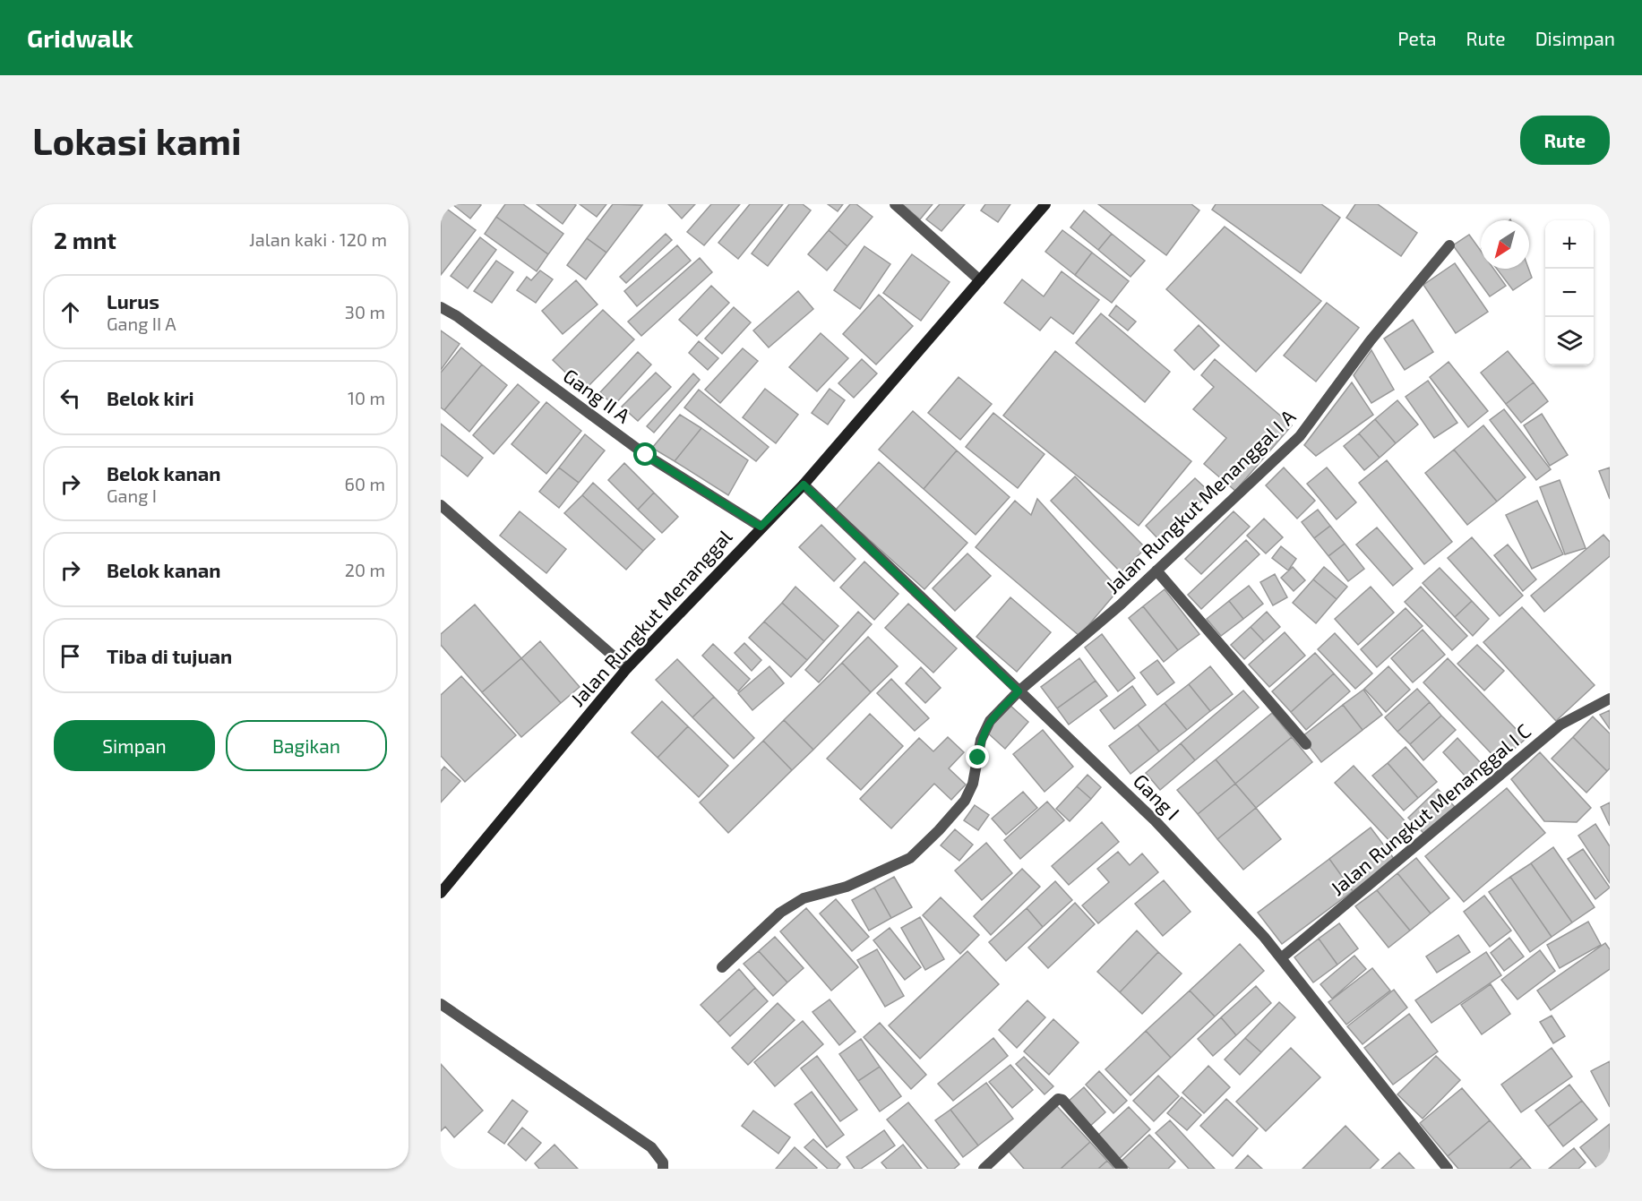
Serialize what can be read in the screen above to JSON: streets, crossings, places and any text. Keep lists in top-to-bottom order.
{
  "streets": {
    "main road": ["Jalan Rungkut Menanggal"],
    "street": [
      "Gang II A",
      "Jalan Rungkut Menanggal I A",
      "Gang I",
      "Jalan Rungkut Menanggal I C"
    ]
  },
  "crossings": [
    ["Gang II A", "Jalan Rungkut Menanggal"],
    ["Jalan Rungkut Menanggal I A", "Gang I"],
    ["Jalan Rungkut Menanggal", "Gang I"],
    ["Gang I", "Jalan Rungkut Menanggal I C"]
  ],
  "north": "bottom left",
  "page": {
    "header": "Gridwalk",
    "nav": ["Peta", "Rute", "Disimpan"],
    "buttons": [
      "Rute",
      ["Simpan", "Bagikan"]
    ],
    "title": "Lokasi kami",
    "heading": ["2 mnt", "Jalan kaki · 120 m"],
    "map_buttons": ["+", "−"],
    "list": [
      ["Lurus", "Gang II A", "30 m"],
      ["Belok kiri", "10 m"],
      ["Belok kanan", "Gang I", "60 m"],
      ["Belok kanan", "20 m"],
      "Tiba di tujuan"
    ]
  }
}
